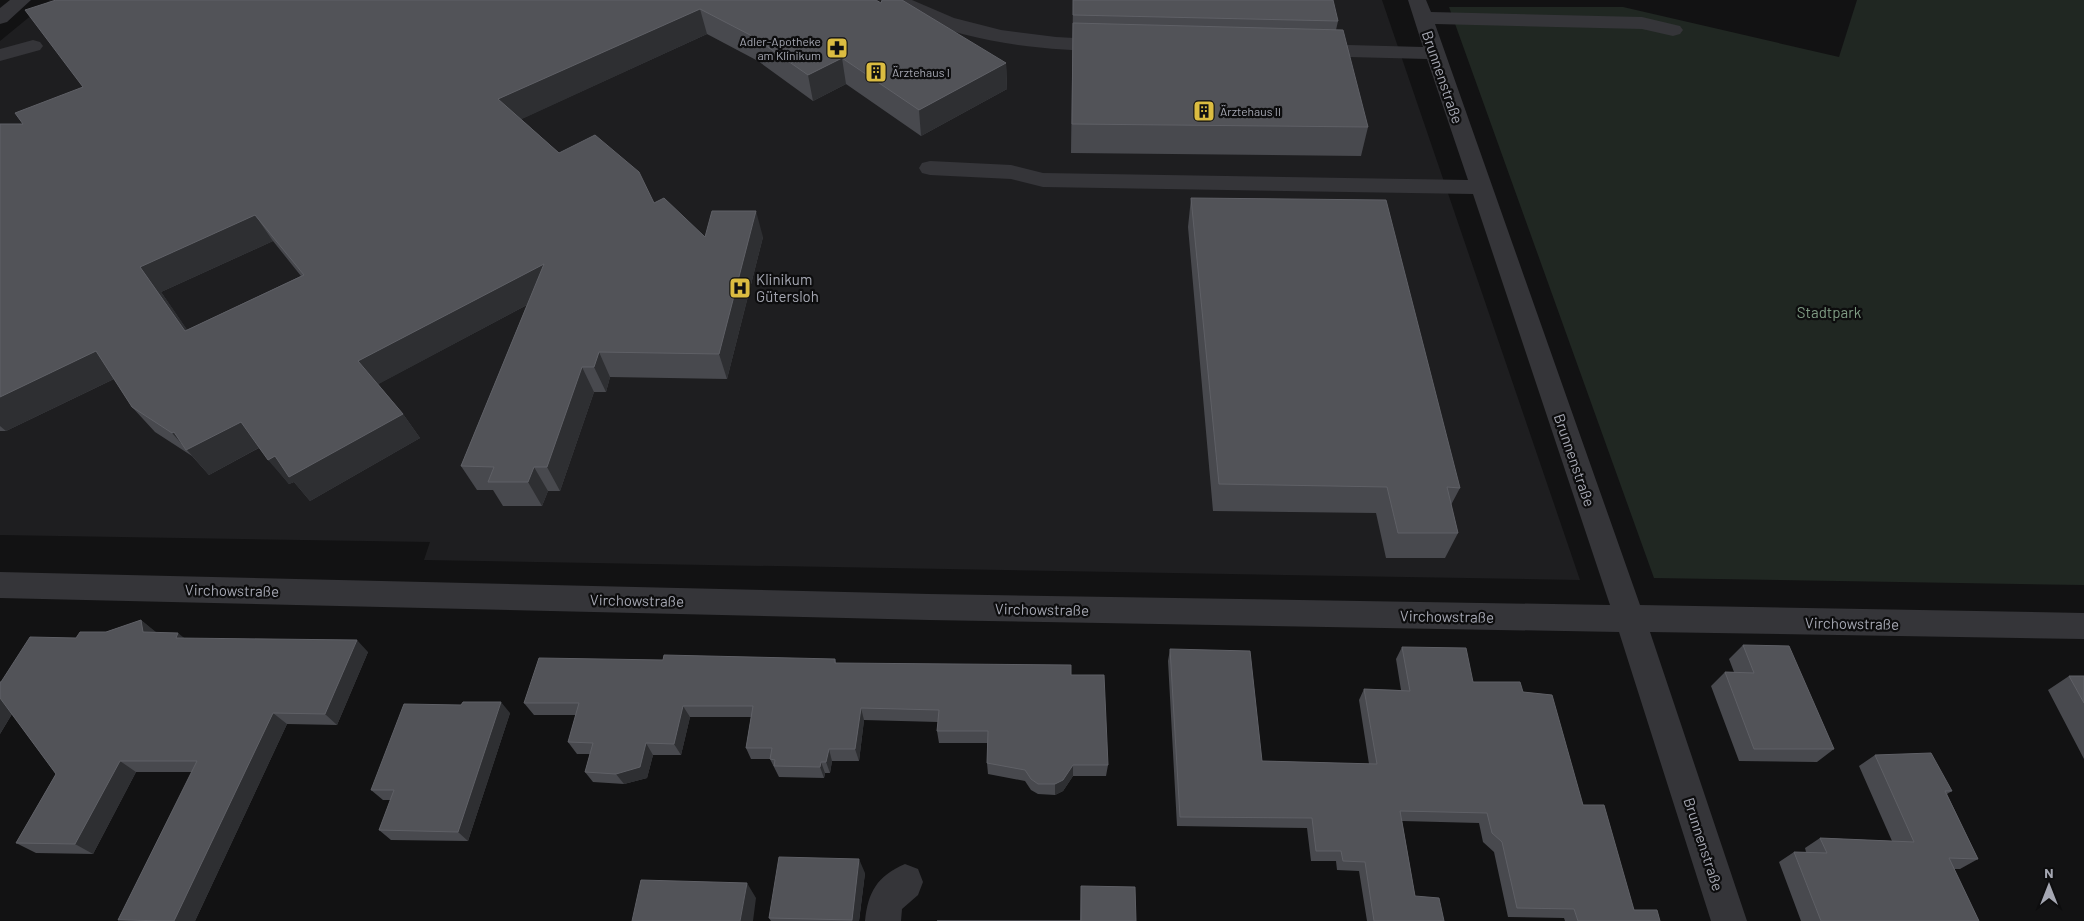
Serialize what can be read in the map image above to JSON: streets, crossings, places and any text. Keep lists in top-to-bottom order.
{
  "streets": {
    "street": ["Brunnenstraße", "Virchowstraße"]
  },
  "crossings": [
    ["Brunnenstraße", "Virchowstraße"]
  ],
  "parks": ["Stadtpark"],
  "places": {
    "pharmacy": ["Adler-Apotheke am Klinikum"],
    "building": ["Ärztehaus I", "Ärztehaus II"],
    "hospital": ["Klinikum Gütersloh"]
  },
  "north": "top"
}
